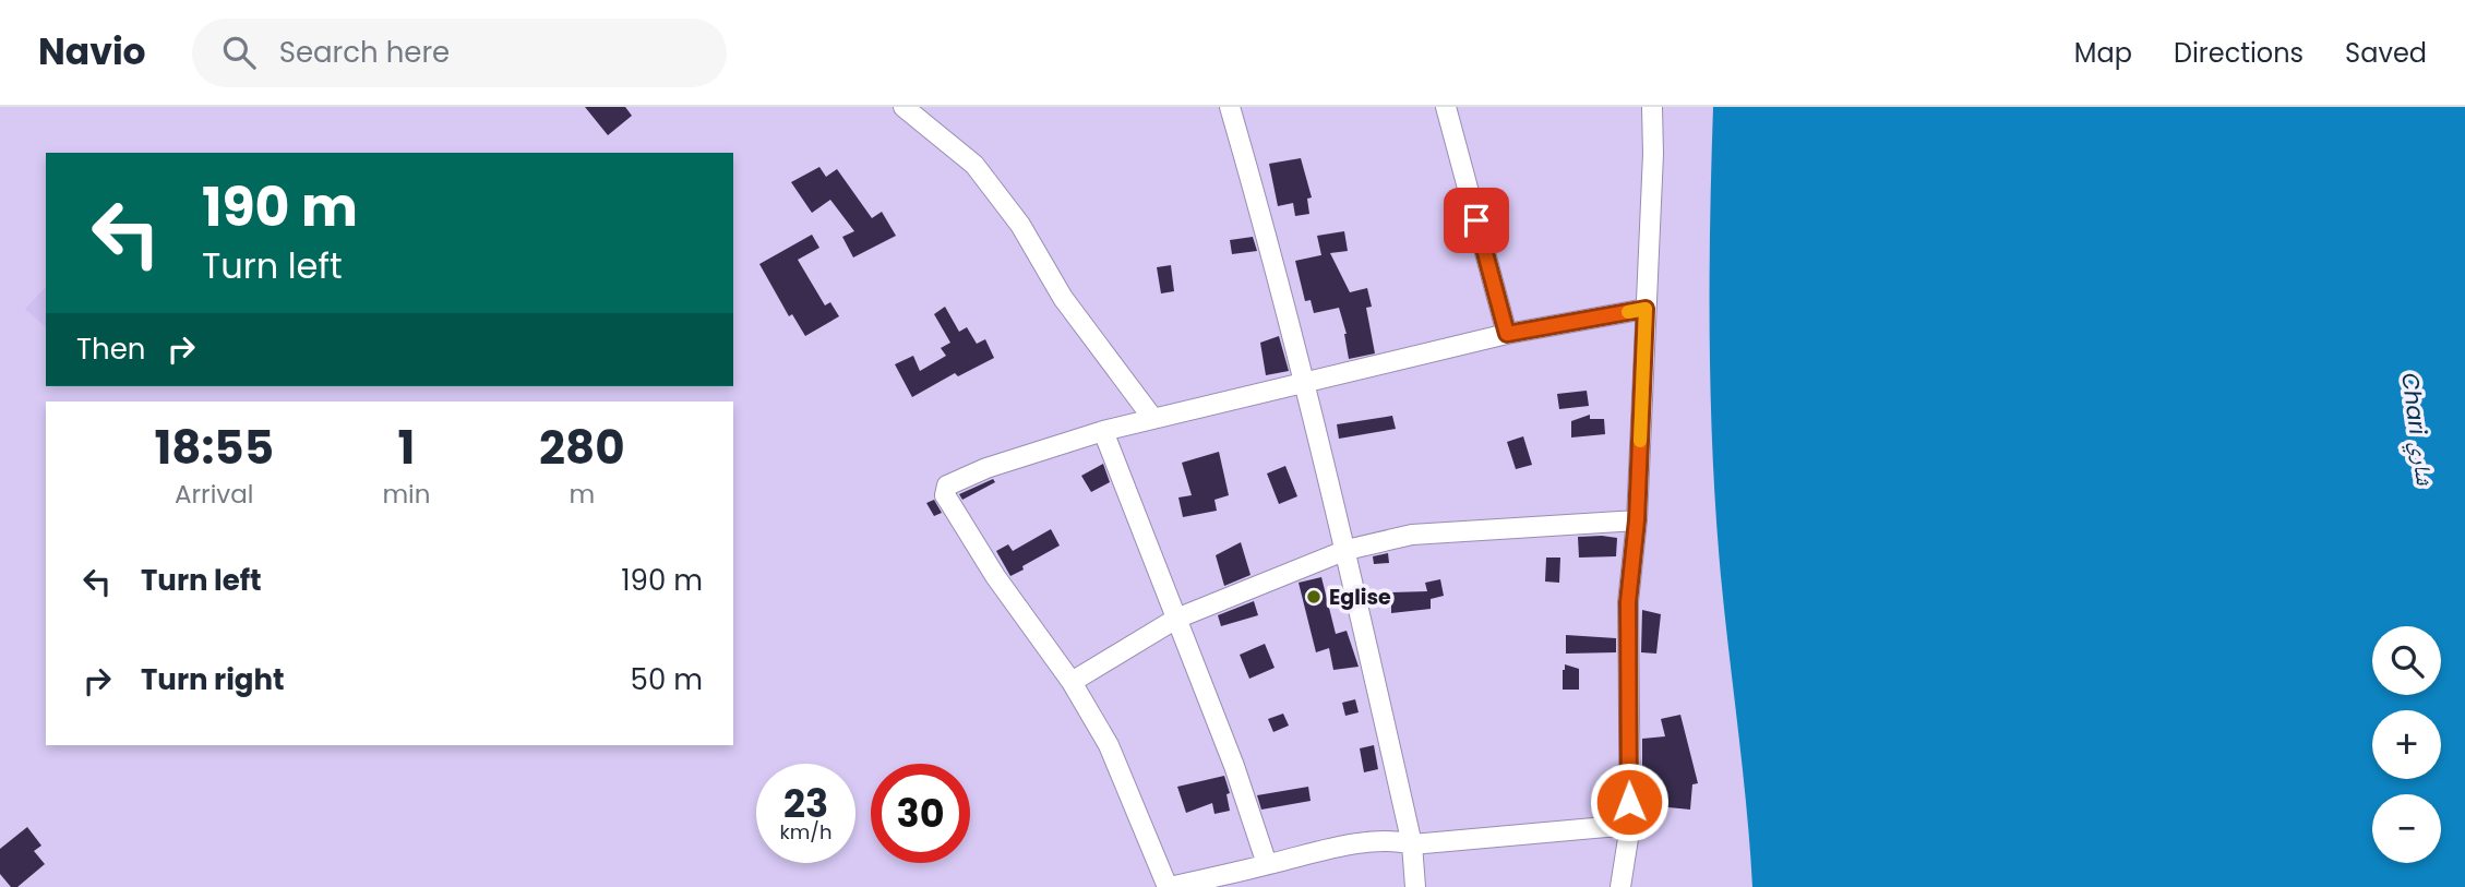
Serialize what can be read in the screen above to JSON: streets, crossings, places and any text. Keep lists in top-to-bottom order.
{
  "water": ["Chari شاري"],
  "places": ["Eglise"],
  "page": {
    "header": "Navio",
    "search": "Search here",
    "nav": ["Map", "Directions", "Saved"],
    "turn": ["190 m", "Turn left"],
    "then": "Then",
    "eta": [
      "18:55",
      "Arrival",
      "1",
      "min",
      "280",
      "m"
    ],
    "list": [
      {
        "name": "Turn left",
        "value": "190 m"
      },
      {
        "name": "Turn right",
        "value": "50 m"
      }
    ],
    "map_buttons": ["+", "−"],
    "speed": "23 km/h",
    "limit": "30"
  }
}
